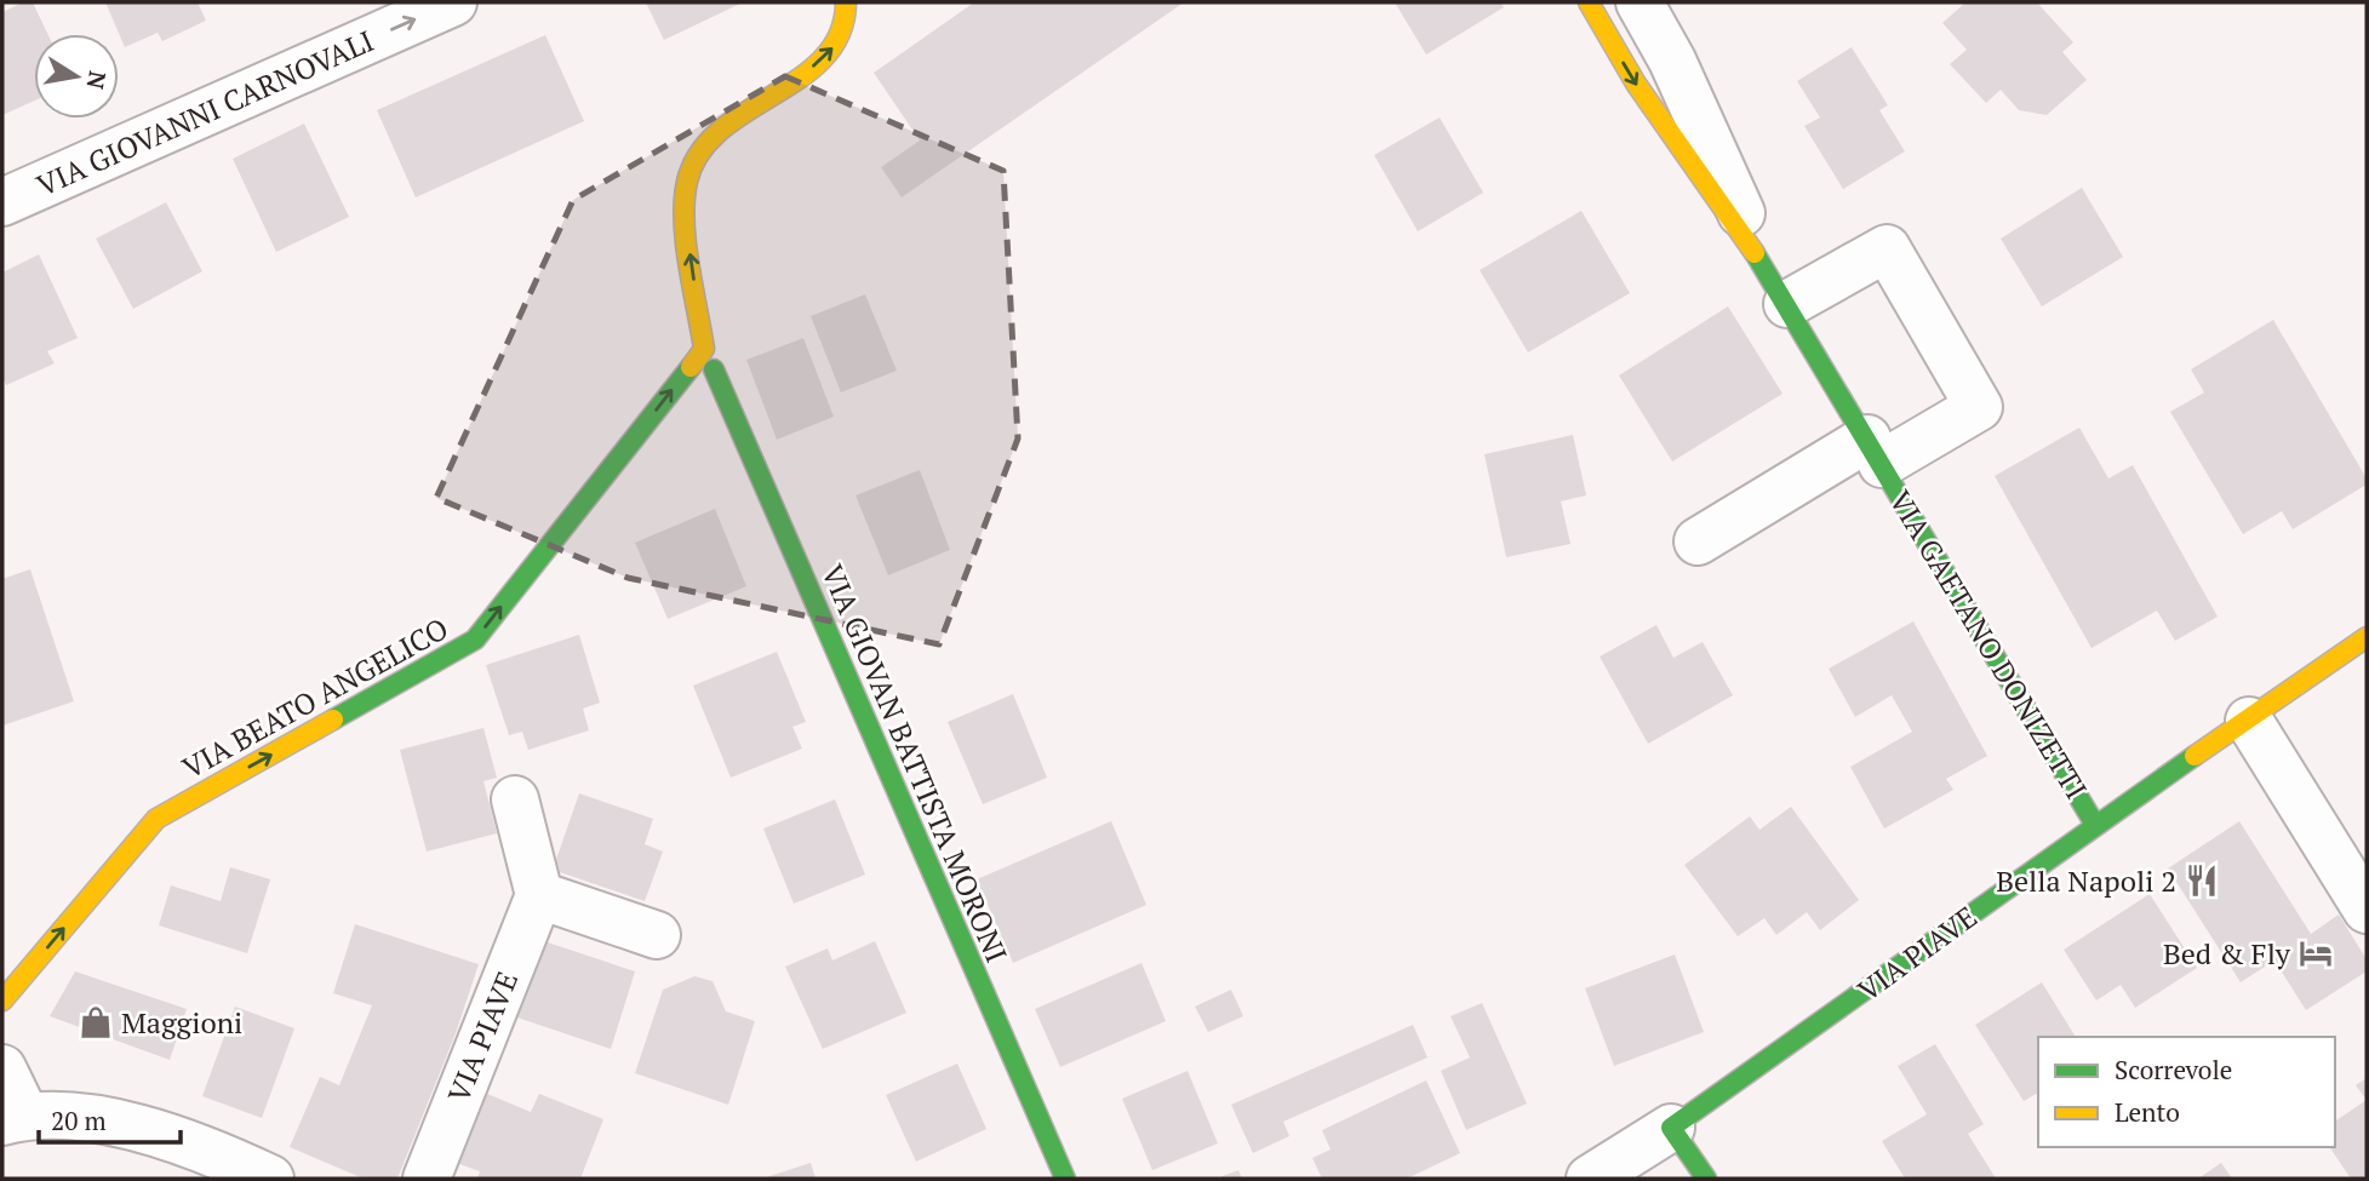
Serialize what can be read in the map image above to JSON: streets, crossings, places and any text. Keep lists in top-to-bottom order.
{
  "streets": {
    "street": [
      "VIA GIOVANNI CARNOVALI",
      "VIA GAETANO DONIZETTI",
      "VIA BEATO ANGELICO",
      "VIA GIOVAN BATTISTA MORONI",
      "VIA PIAVE"
    ]
  },
  "crossings": [
    ["VIA GAETANO DONIZETTI", "VIA PIAVE"]
  ],
  "one_way": ["VIA GIOVANNI CARNOVALI", "VIA BEATO ANGELICO"],
  "places": {
    "restaurant": ["Bella Napoli 2"],
    "hotel": ["Bed & Fly"],
    "shop": ["Maggioni"]
  },
  "legend": ["Scorrevole", "Lento"],
  "scale_bar": "20 m",
  "north": "right"
}
